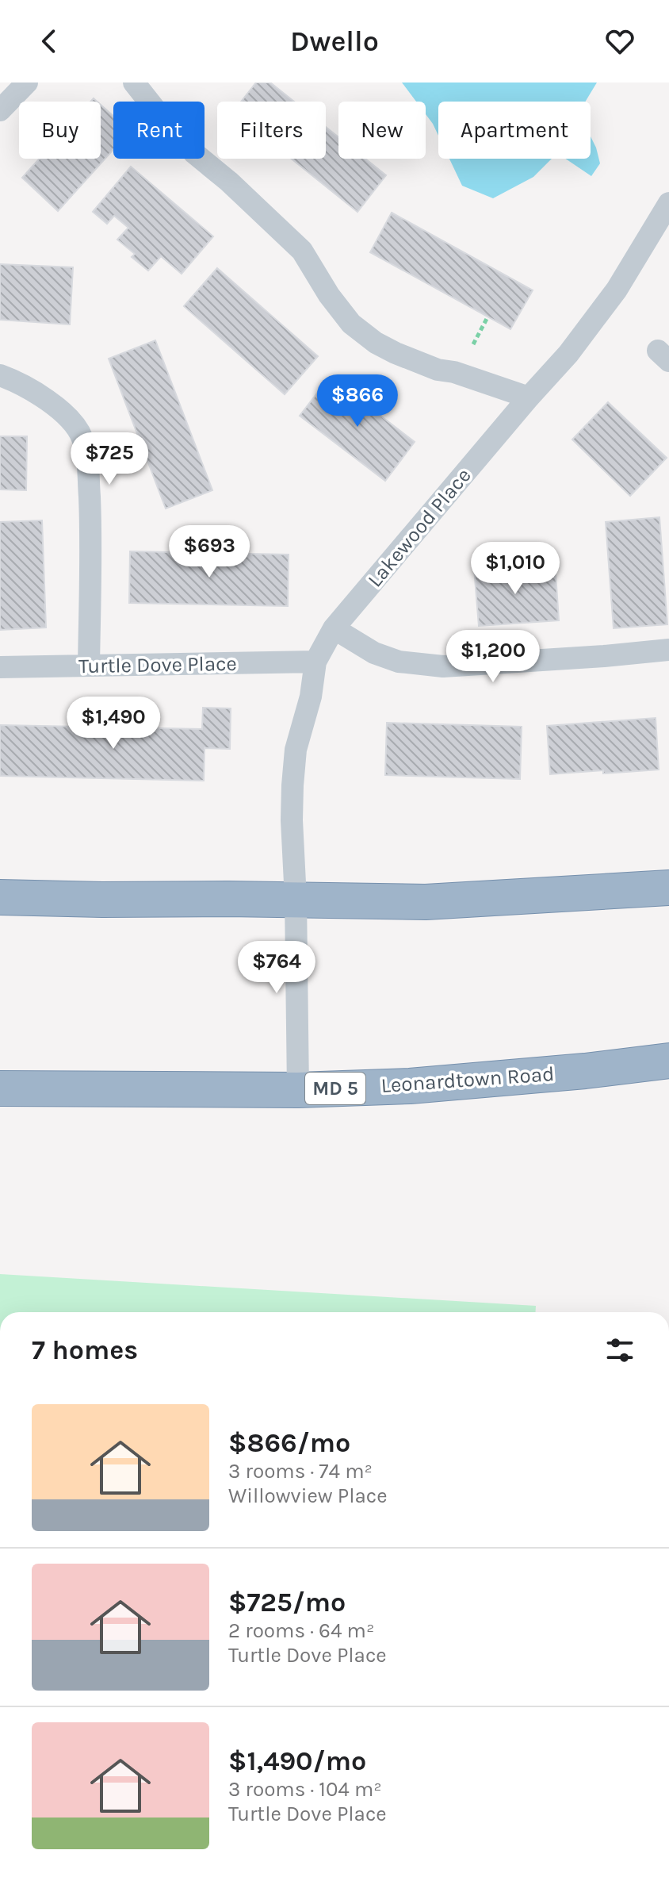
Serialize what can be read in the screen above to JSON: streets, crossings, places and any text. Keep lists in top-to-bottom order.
{
  "streets": {
    "highway": ["Leonardtown Road", "MD 5"],
    "street": ["Lakewood Place", "Turtle Dove Place"]
  },
  "crossings": [
    ["Lakewood Place", "Turtle Dove Place"],
    ["Lakewood Place", "Leonardtown Road"]
  ],
  "page": {
    "header": "Dwello",
    "chip": [
      "Buy",
      "Rent",
      "Filters",
      "New",
      "Apartment"
    ],
    "price": [
      "$866",
      "$725",
      "$693",
      "$1,010",
      "$1,200",
      "$1,490",
      "$764"
    ],
    "heading": "7 homes",
    "list": [
      {
        "name": "$866/mo",
        "note": "3 rooms · 74 m² · Willowview Place"
      },
      {
        "name": "$725/mo",
        "note": "2 rooms · 64 m² · Turtle Dove Place"
      },
      {
        "name": "$1,490/mo",
        "note": "3 rooms · 104 m² · Turtle Dove Place"
      }
    ]
  }
}
